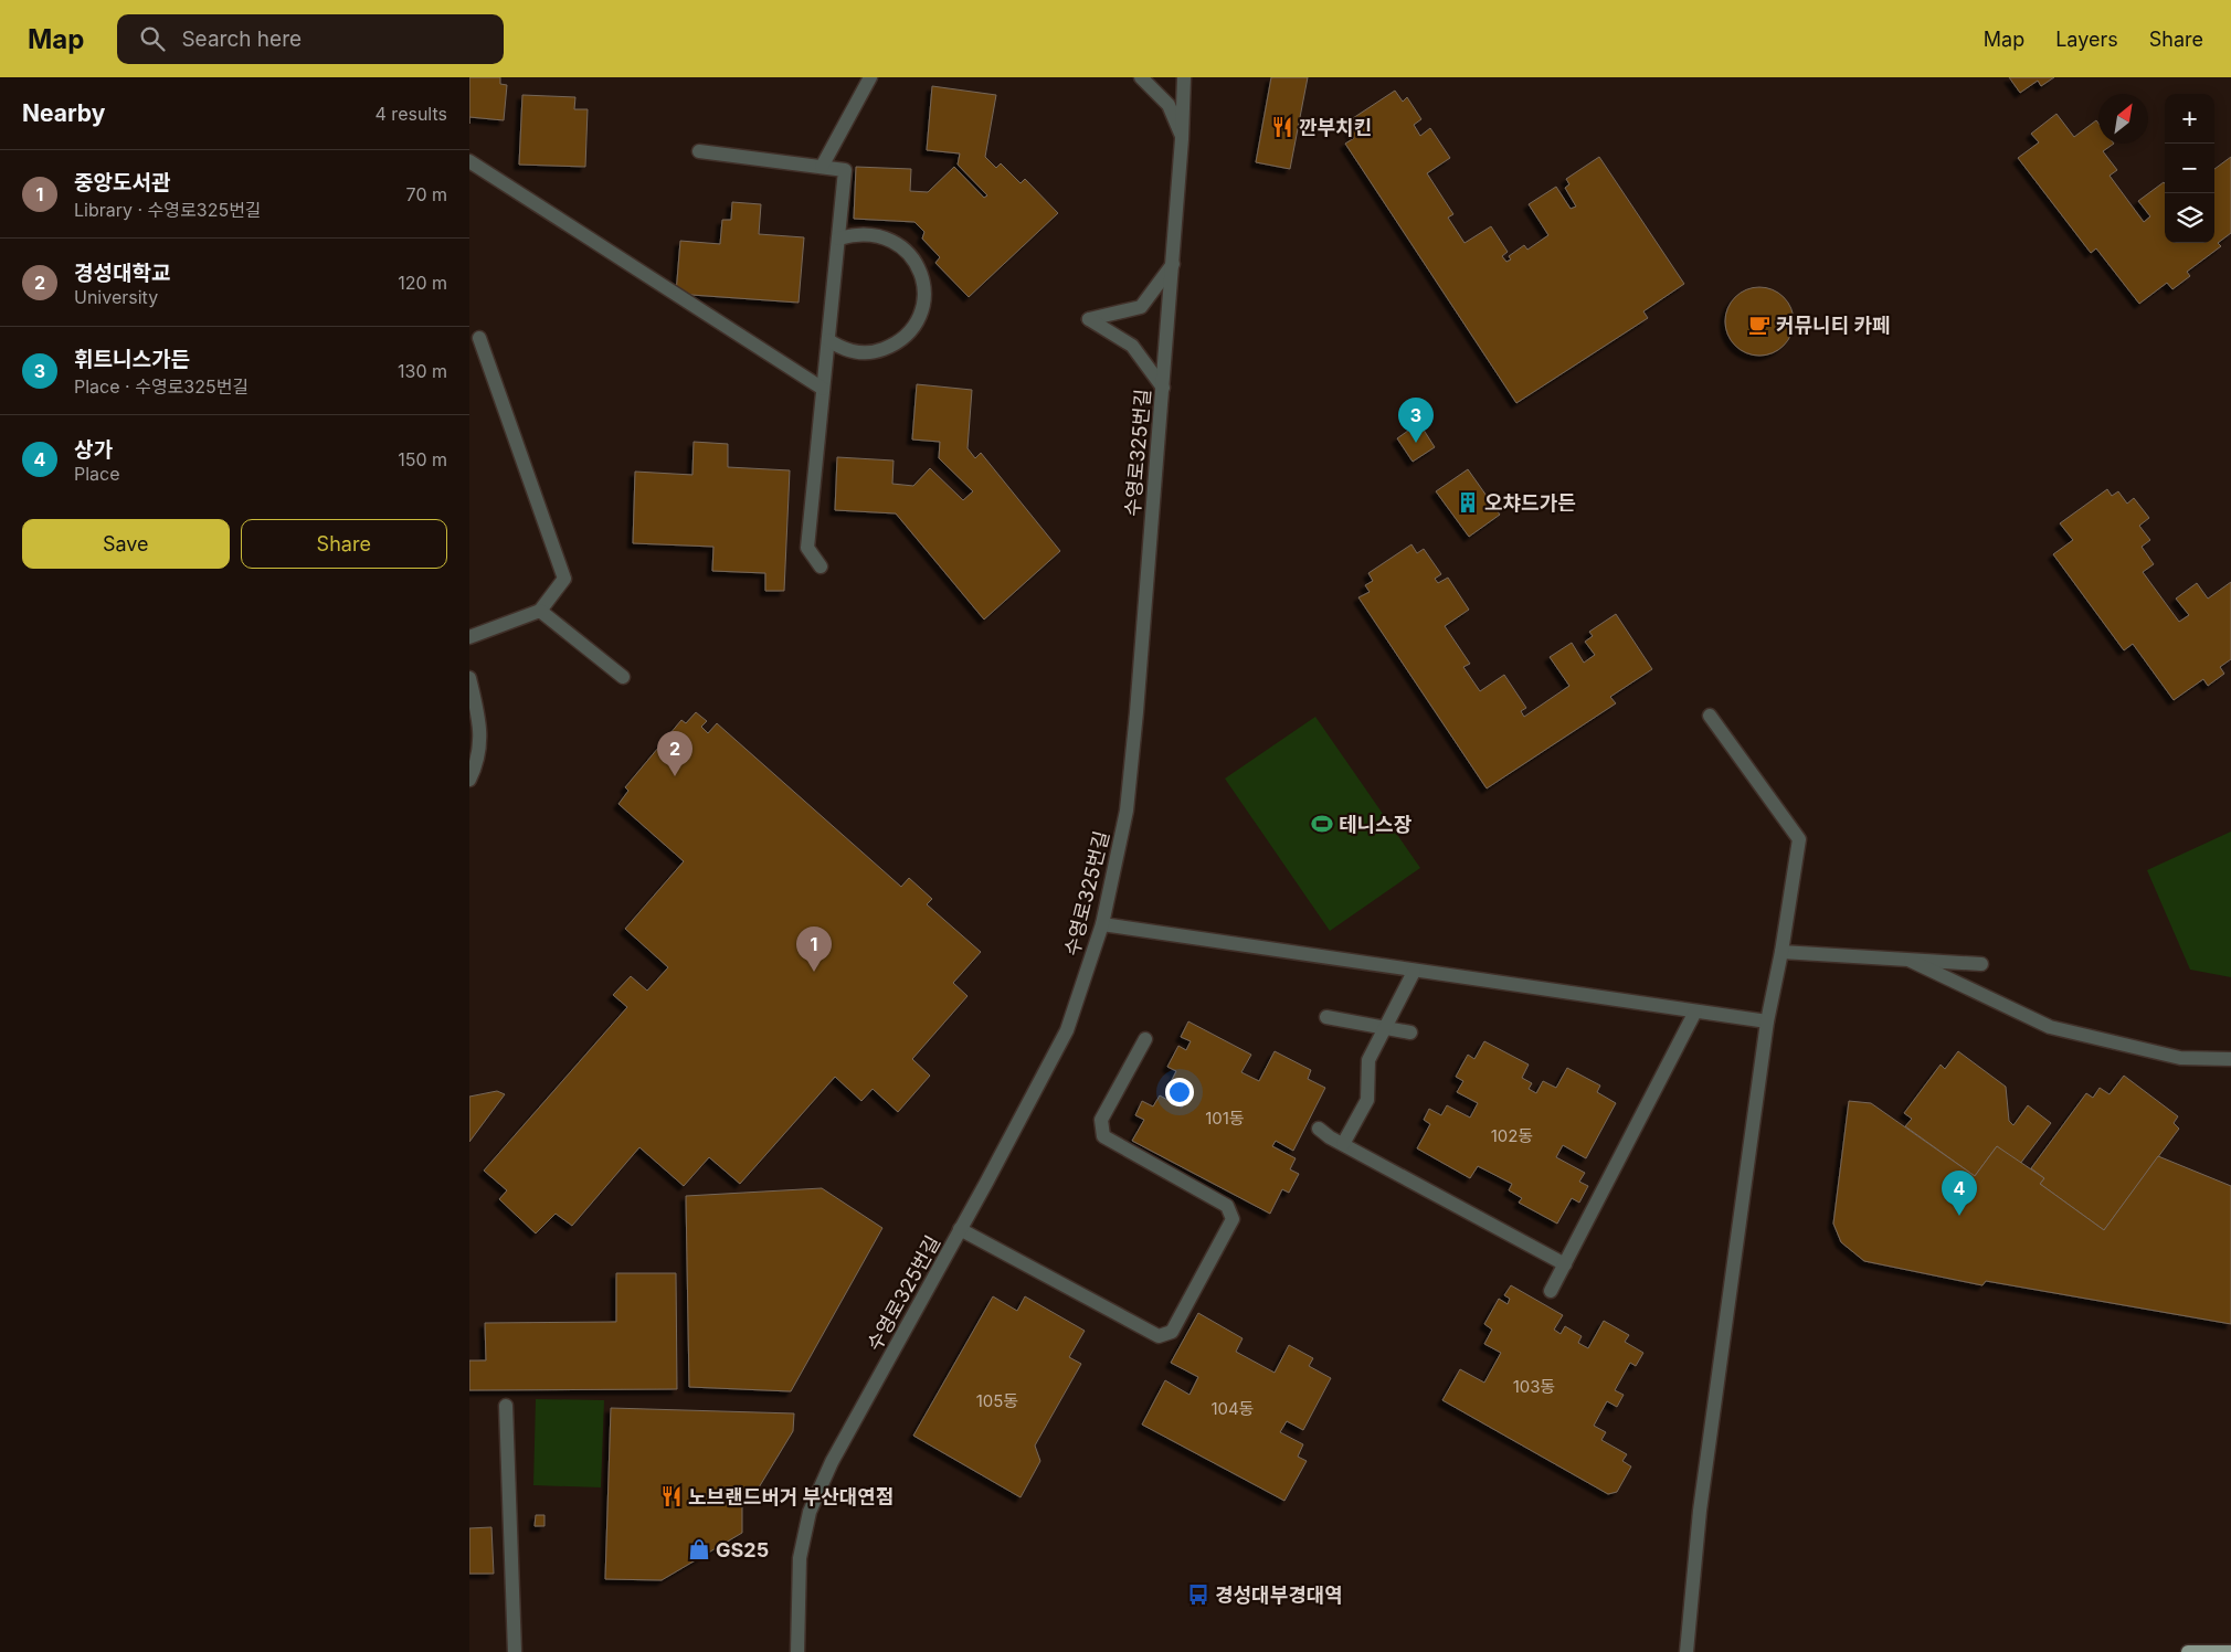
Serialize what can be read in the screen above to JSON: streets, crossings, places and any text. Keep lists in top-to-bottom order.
{
  "streets": {
    "street": ["수영로325번길"]
  },
  "places": {
    "restaurant": ["깐부치킨", "노브랜드버거 부산대연점"],
    "cafe": ["커뮤니티 카페"],
    "building": ["오챠드가든"],
    "sports": ["테니스장"],
    "shop": ["GS25"],
    "bus stop": ["경성대부경대역"]
  },
  "house_numbers": [
    "101동",
    "102동",
    "103동",
    "105동",
    "104동"
  ],
  "north": "top right",
  "page": {
    "header": "Map",
    "search": "Search here",
    "nav": ["Map", "Layers", "Share"],
    "heading": ["Nearby", "4 results"],
    "map_buttons": ["+", "−"],
    "list": [
      {
        "mark": "1",
        "name": "중앙도서관",
        "note": "Library · 수영로325번길",
        "value": "70 m"
      },
      {
        "mark": "2",
        "name": "경성대학교",
        "note": "University",
        "value": "120 m"
      },
      {
        "mark": "3",
        "name": "휘트니스가든",
        "note": "Place · 수영로325번길",
        "value": "130 m"
      },
      {
        "mark": "4",
        "name": "상가",
        "note": "Place",
        "value": "150 m"
      }
    ],
    "pins": [
      "3",
      "2",
      "1",
      "4"
    ],
    "buttons": ["Save", "Share"]
  }
}
